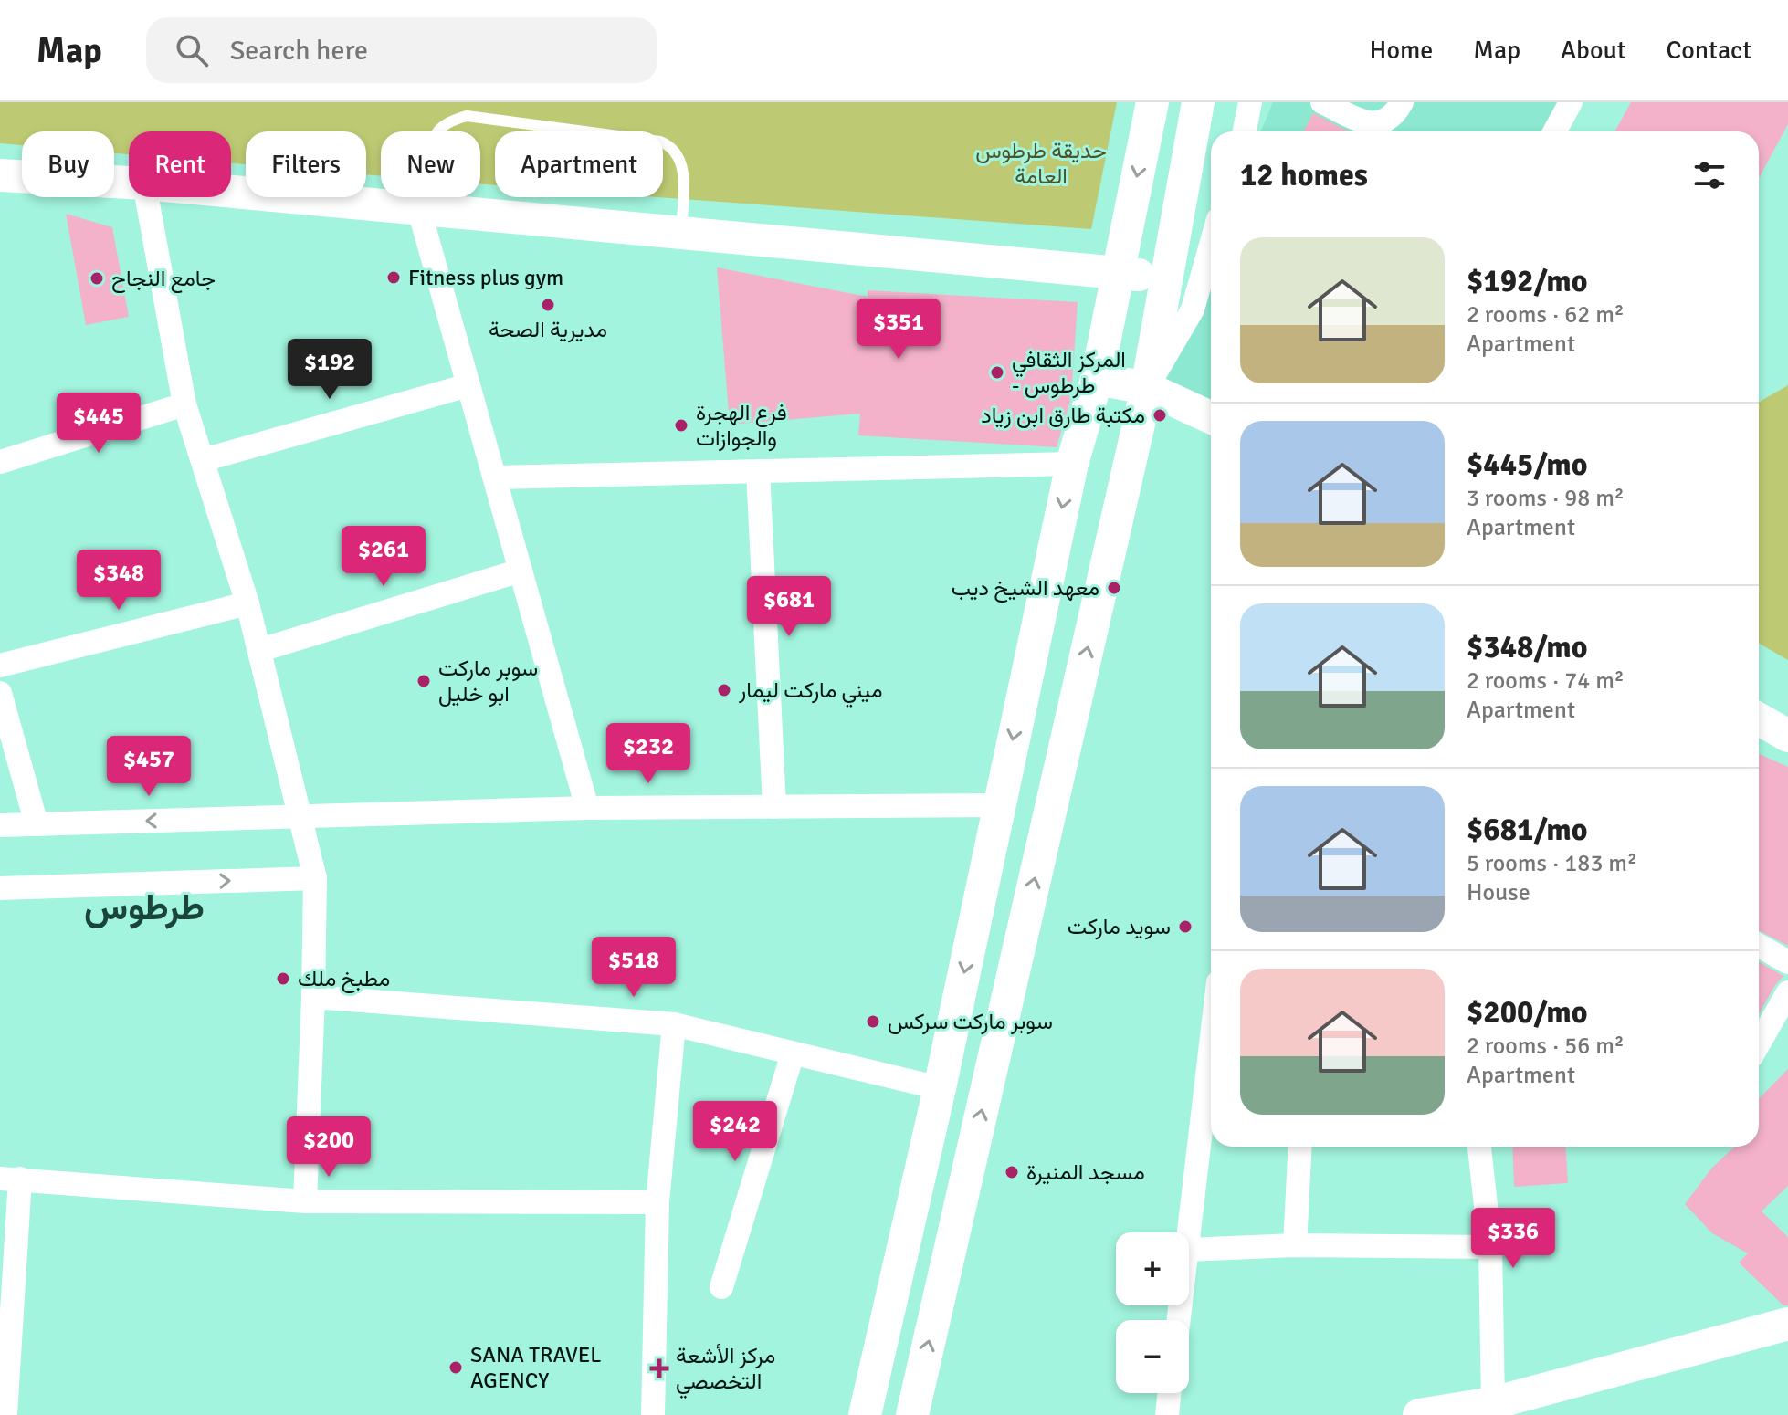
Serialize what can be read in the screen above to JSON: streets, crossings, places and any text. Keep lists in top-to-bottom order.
{
  "districts": ["طرطوس"],
  "parks": ["حديقة طرطوس العامة"],
  "places": {
    "other": [
      "Fitness plus gym",
      "جامع النجاح",
      "مديرية الصحة",
      "المركز الثقافي - طرطوس",
      "مكتبة طارق ابن زياد",
      "فرع الهجرة والجوازات",
      "معهد الشيخ ديب",
      "سوبر ماركت ابو خليل",
      "ميني ماركت ليمار",
      "سويد ماركت",
      "مطبخ ملك",
      "سوبر ماركت سركس",
      "مسجد المنيرة",
      "SANA TRAVEL AGENCY"
    ],
    "health": ["مركز الأشعة التخصصي"]
  },
  "page": {
    "header": "Map",
    "search": "Search here",
    "nav": [
      "Home",
      "Map",
      "About",
      "Contact"
    ],
    "chip": [
      "Buy",
      "Rent",
      "Filters",
      "New",
      "Apartment"
    ],
    "heading": "12 homes",
    "list": [
      {
        "name": "$192/mo",
        "note": "2 rooms · 62 m² · Apartment"
      },
      {
        "name": "$445/mo",
        "note": "3 rooms · 98 m² · Apartment"
      },
      {
        "name": "$348/mo",
        "note": "2 rooms · 74 m² · Apartment"
      },
      {
        "name": "$681/mo",
        "note": "5 rooms · 183 m² · House"
      },
      {
        "name": "$200/mo",
        "note": "2 rooms · 56 m² · Apartment"
      }
    ],
    "price": [
      "$351",
      "$192",
      "$445",
      "$261",
      "$348",
      "$681",
      "$232",
      "$457",
      "$518",
      "$242",
      "$200",
      "$336"
    ],
    "map_buttons": ["+", "−"]
  }
}
